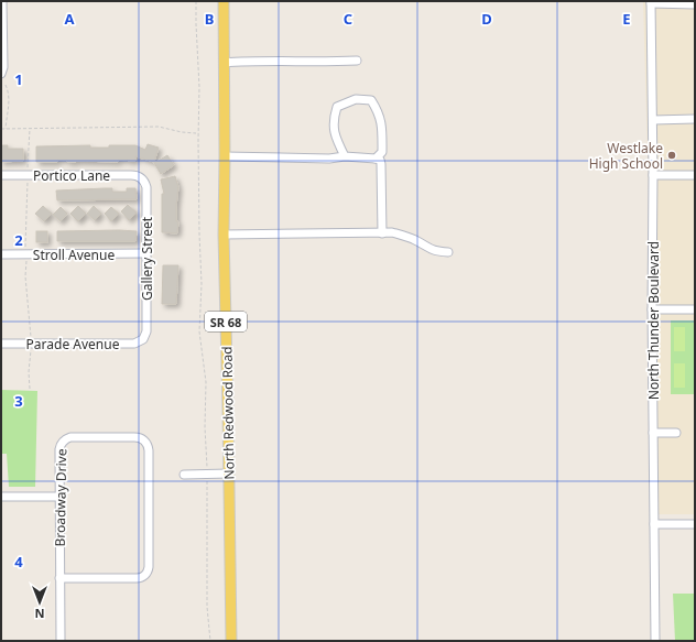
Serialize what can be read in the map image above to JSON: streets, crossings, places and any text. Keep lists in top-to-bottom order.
{
  "streets": {
    "main road": ["SR 68", "North Redwood Road"],
    "street": [
      "Portico Lane",
      "Stroll Avenue",
      "Gallery Street",
      "North Thunder Boulevard",
      "Parade Avenue",
      "Broadway Drive"
    ]
  },
  "crossings": [
    ["Portico Lane", "Gallery Street"],
    ["Stroll Avenue", "Gallery Street"],
    ["Gallery Street", "Parade Avenue"]
  ],
  "places": ["Westlake High School"],
  "north": "bottom",
  "grid": {
    "columns": [
      "A",
      "B",
      "C",
      "D",
      "E"
    ],
    "rows": [
      "1",
      "2",
      "3",
      "4"
    ]
  }
}
